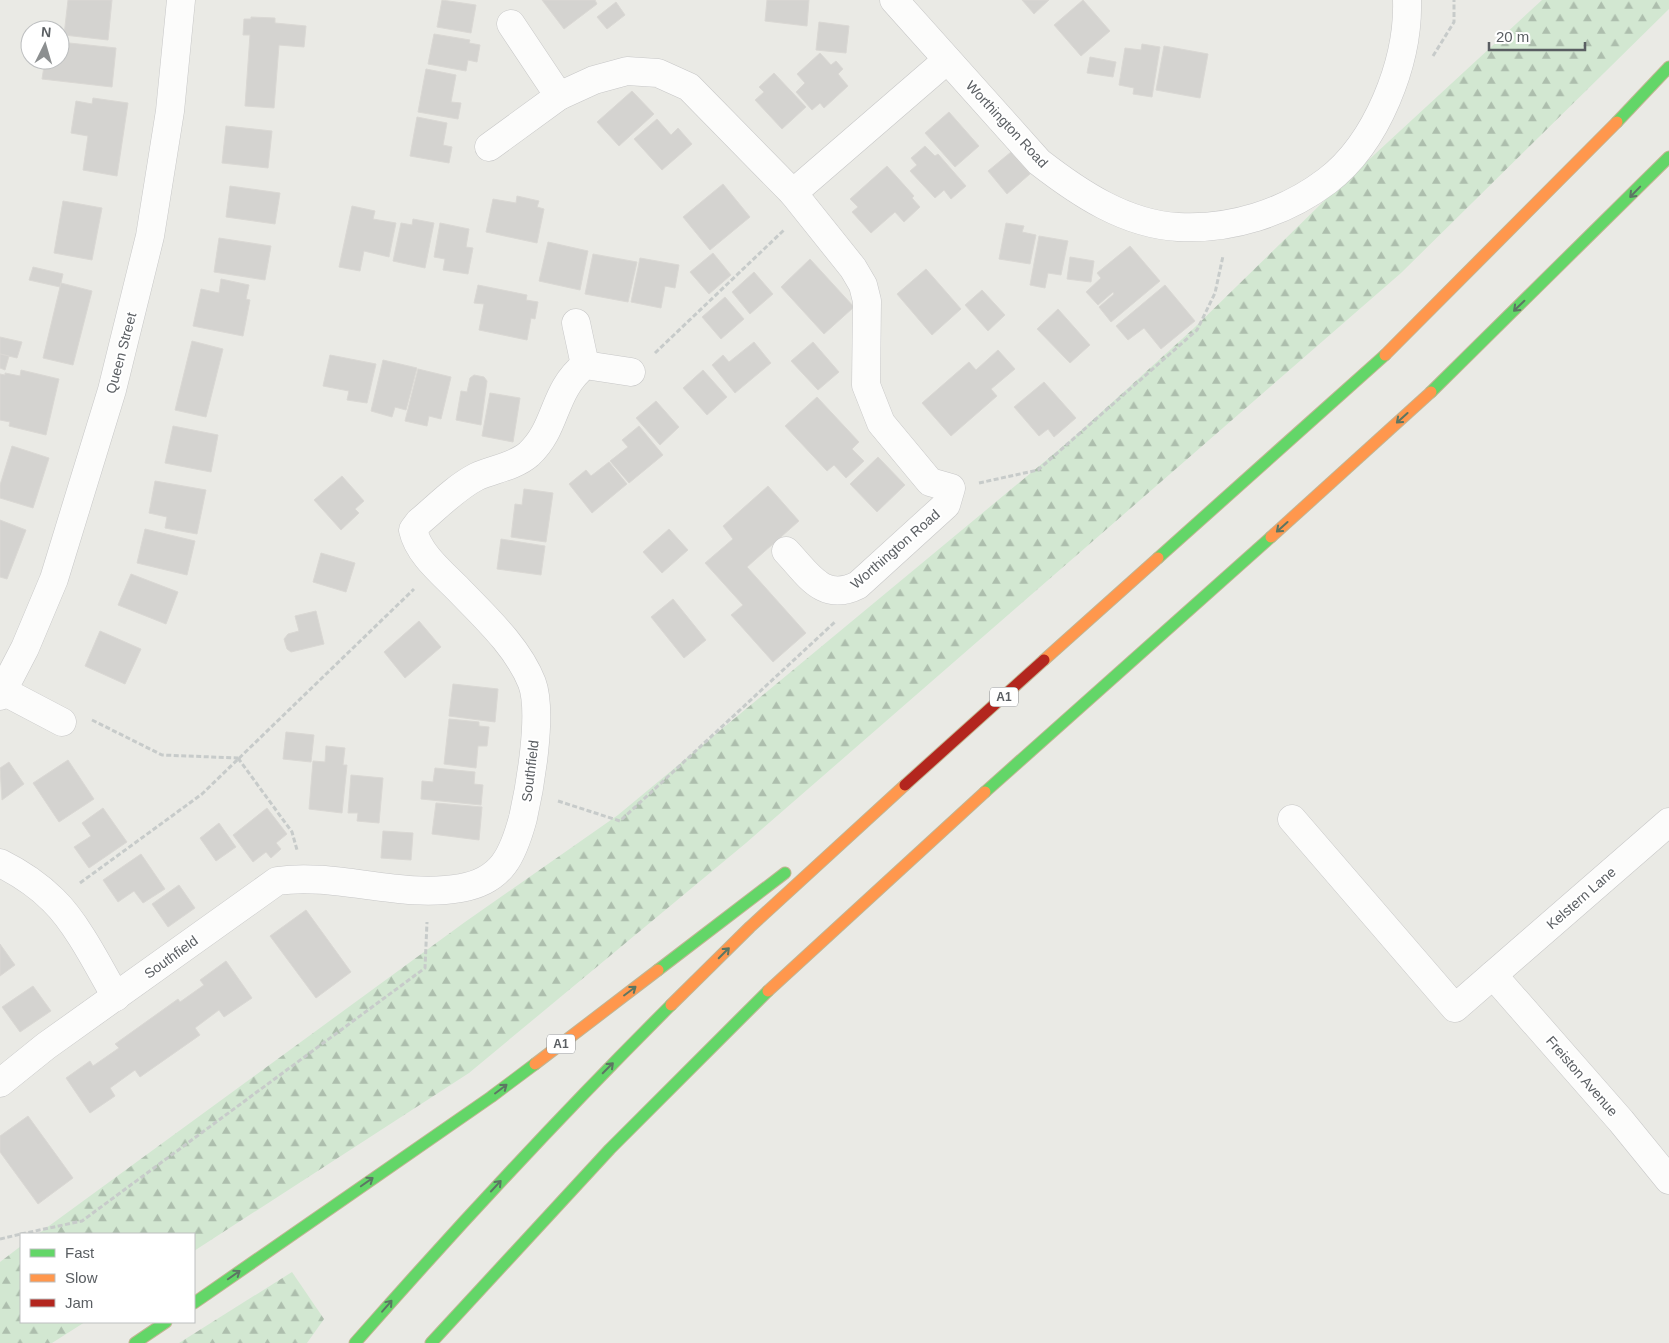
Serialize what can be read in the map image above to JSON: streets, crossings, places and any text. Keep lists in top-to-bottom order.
{
  "streets": {
    "highway": ["A1"],
    "street": [
      "Worthington Road",
      "Queen Street",
      "Southfield",
      "Kelstern Lane",
      "Freiston Avenue"
    ]
  },
  "crossings": [
    ["Kelstern Lane", "Freiston Avenue"]
  ],
  "legend": ["Fast", "Slow", "Jam"],
  "scale_bar": "20 m",
  "north": "top"
}
